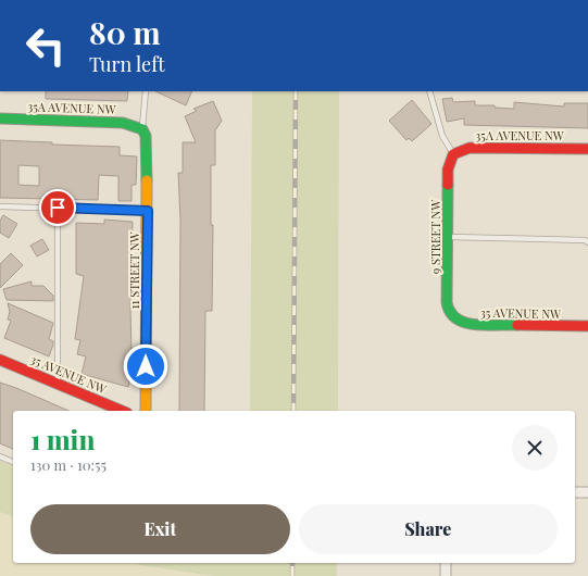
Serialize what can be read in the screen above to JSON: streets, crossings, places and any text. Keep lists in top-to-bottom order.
{
  "streets": {
    "street": [
      "35A AVENUE NW",
      "9 STREET NW",
      "11 STREET NW",
      "35 AVENUE NW"
    ]
  },
  "crossings": [
    ["35A AVENUE NW", "9 STREET NW"],
    ["35A AVENUE NW", "11 STREET NW"],
    ["9 STREET NW", "35 AVENUE NW"]
  ],
  "page": {
    "turn": ["80 m", "Turn left"],
    "heading": ["1 min", "130 m · 10:55"],
    "buttons": ["Exit", "Share"]
  }
}
